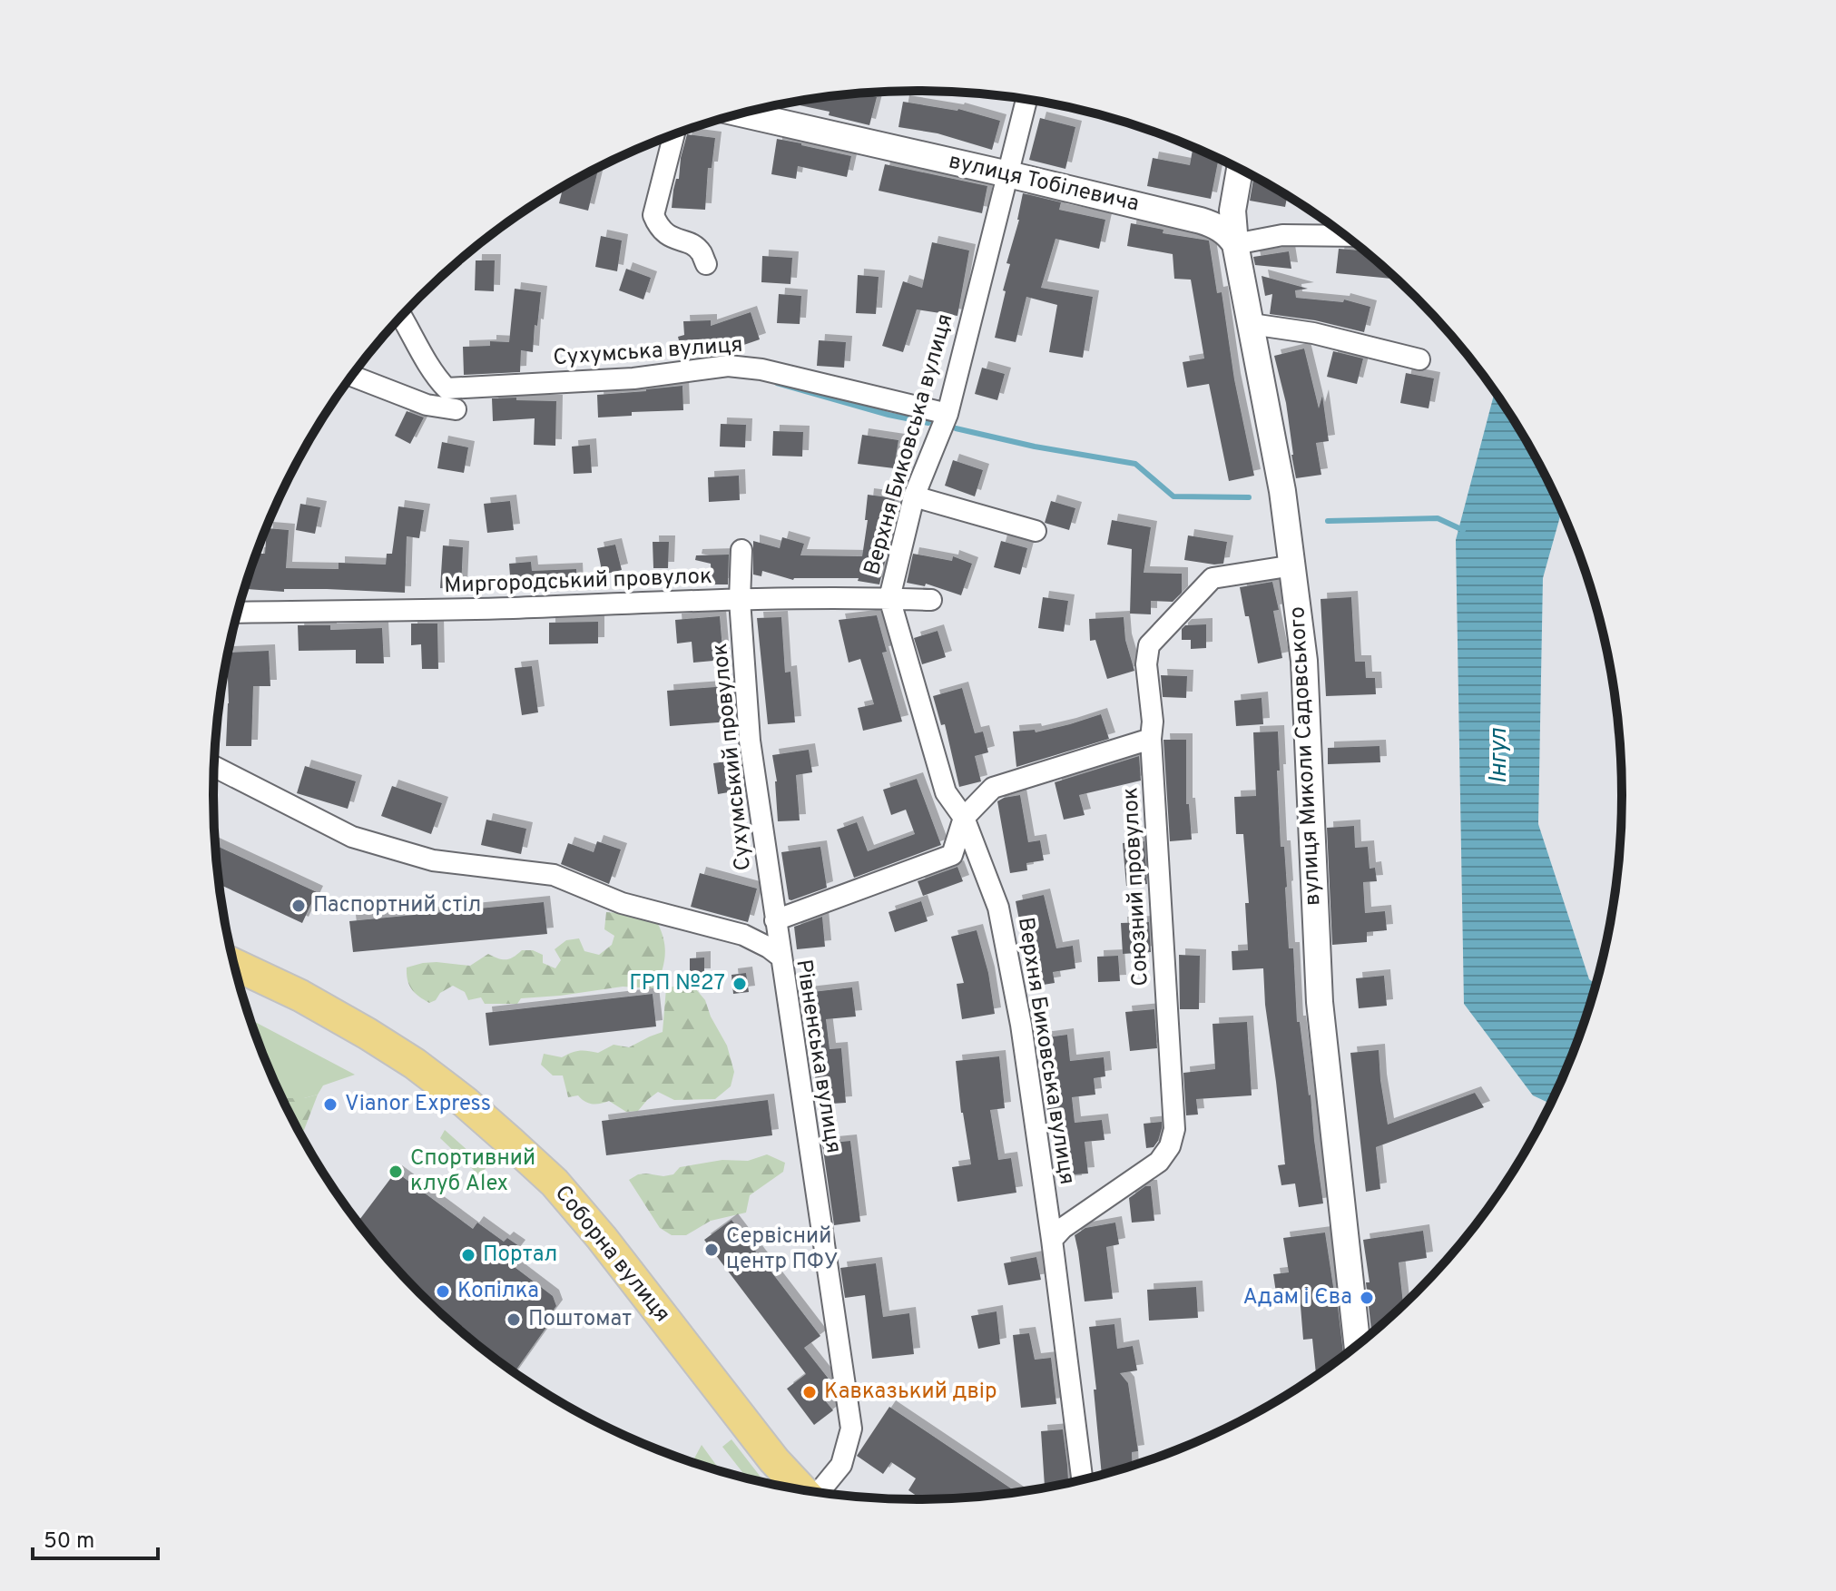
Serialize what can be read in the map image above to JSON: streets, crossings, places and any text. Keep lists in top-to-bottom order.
{
  "streets": {
    "main road": ["Соборна вулиця"],
    "street": [
      "вулиця Тобілевича",
      "Сухумська вулиця",
      "Верхня Биковська вулиця",
      "Миргородський провулок",
      "вулиця Миколи Садовського",
      "Сухумський провулок",
      "Союзний провулок",
      "Рівненська вулиця"
    ]
  },
  "crossings": [
    ["вулиця Тобілевича", "Верхня Биковська вулиця"],
    ["вулиця Тобілевича", "вулиця Миколи Садовського"],
    ["Сухумська вулиця", "Верхня Биковська вулиця"],
    ["Верхня Биковська вулиця", "Миргородський провулок"],
    ["Верхня Биковська вулиця", "Союзний провулок"],
    ["Миргородський провулок", "Сухумський провулок"],
    ["вулиця Миколи Садовського", "Союзний провулок"],
    ["Сухумський провулок", "Рівненська вулиця"]
  ],
  "water": ["Інгул"],
  "places": [
    "Паспортний стіл",
    "ГРП №27",
    "Vianor Express",
    "Спортивний клуб Alex",
    "Cервісний центр ПФУ",
    "Портал",
    "Копілка",
    "Адам і Єва",
    "Поштомат",
    "Кавказький двір"
  ],
  "scale_bar": "50 m"
}
